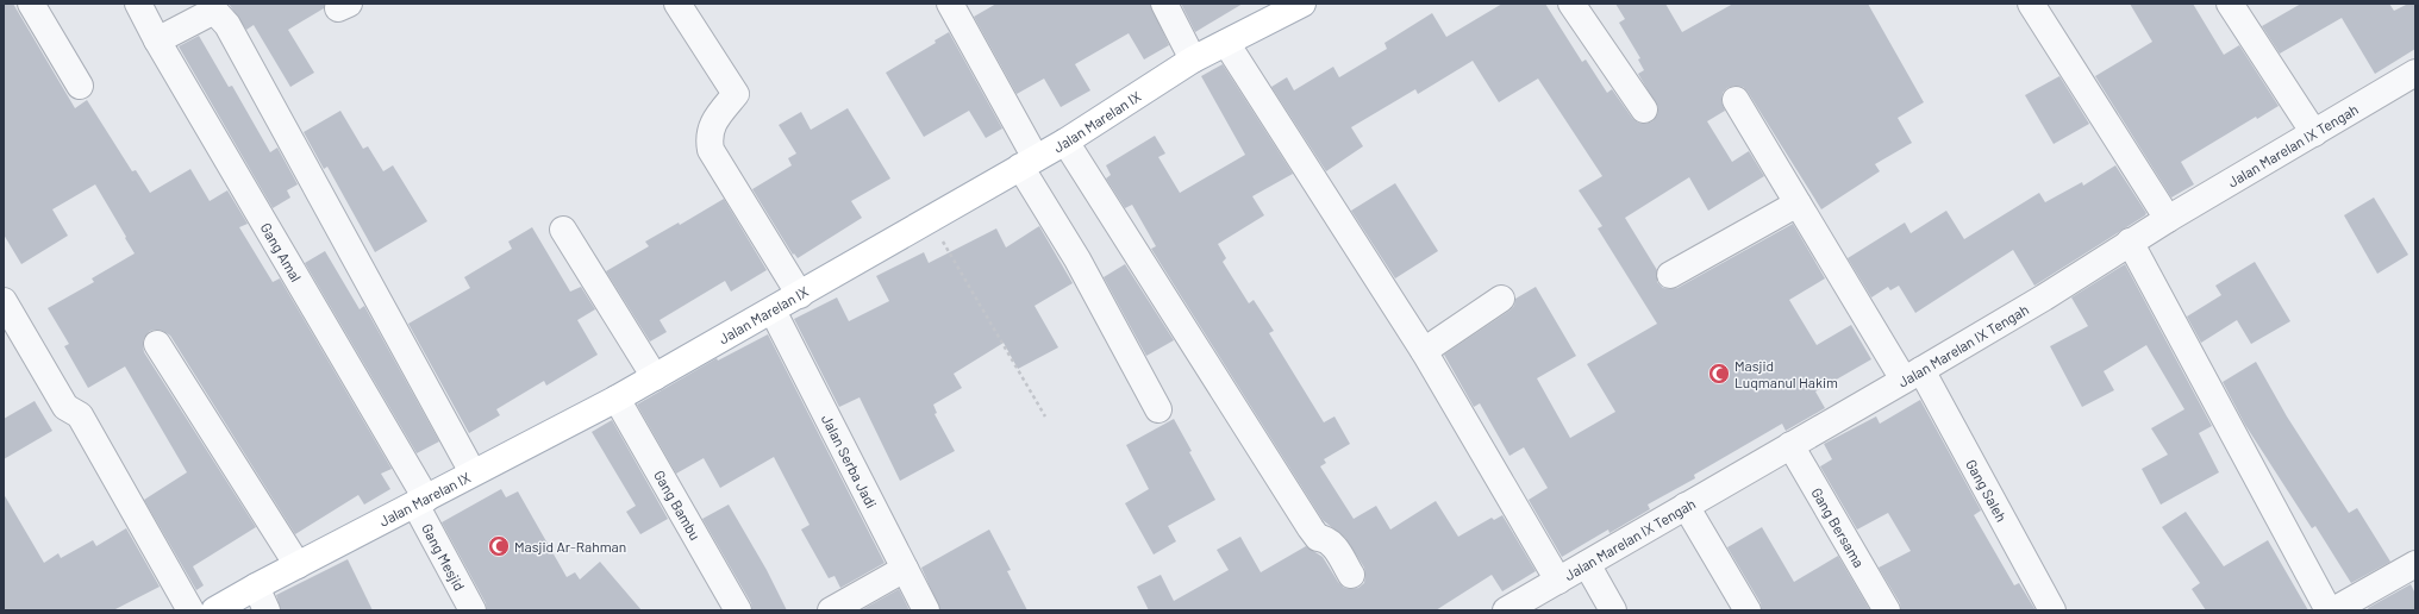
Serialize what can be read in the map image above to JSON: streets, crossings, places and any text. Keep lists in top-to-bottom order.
{
  "streets": {
    "main road": ["Jalan Marelan IX"],
    "street": [
      "Jalan Marelan IX Tengah",
      "Gang Amal",
      "Jalan Serba Jadi",
      "Gang Saleh",
      "Gang Bambu",
      "Gang Bersama",
      "Gang Mesjid"
    ]
  },
  "crossings": [
    ["Jalan Marelan IX", "Gang Amal"],
    ["Jalan Marelan IX", "Jalan Serba Jadi"],
    ["Jalan Marelan IX", "Gang Bambu"],
    ["Jalan Marelan IX", "Gang Mesjid"],
    ["Jalan Marelan IX Tengah", "Gang Saleh"],
    ["Jalan Marelan IX Tengah", "Gang Bersama"],
    ["Gang Amal", "Gang Mesjid"]
  ],
  "places": {
    "mosque": ["Masjid Luqmanul Hakim", "Masjid Ar-Rahman"]
  }
}
